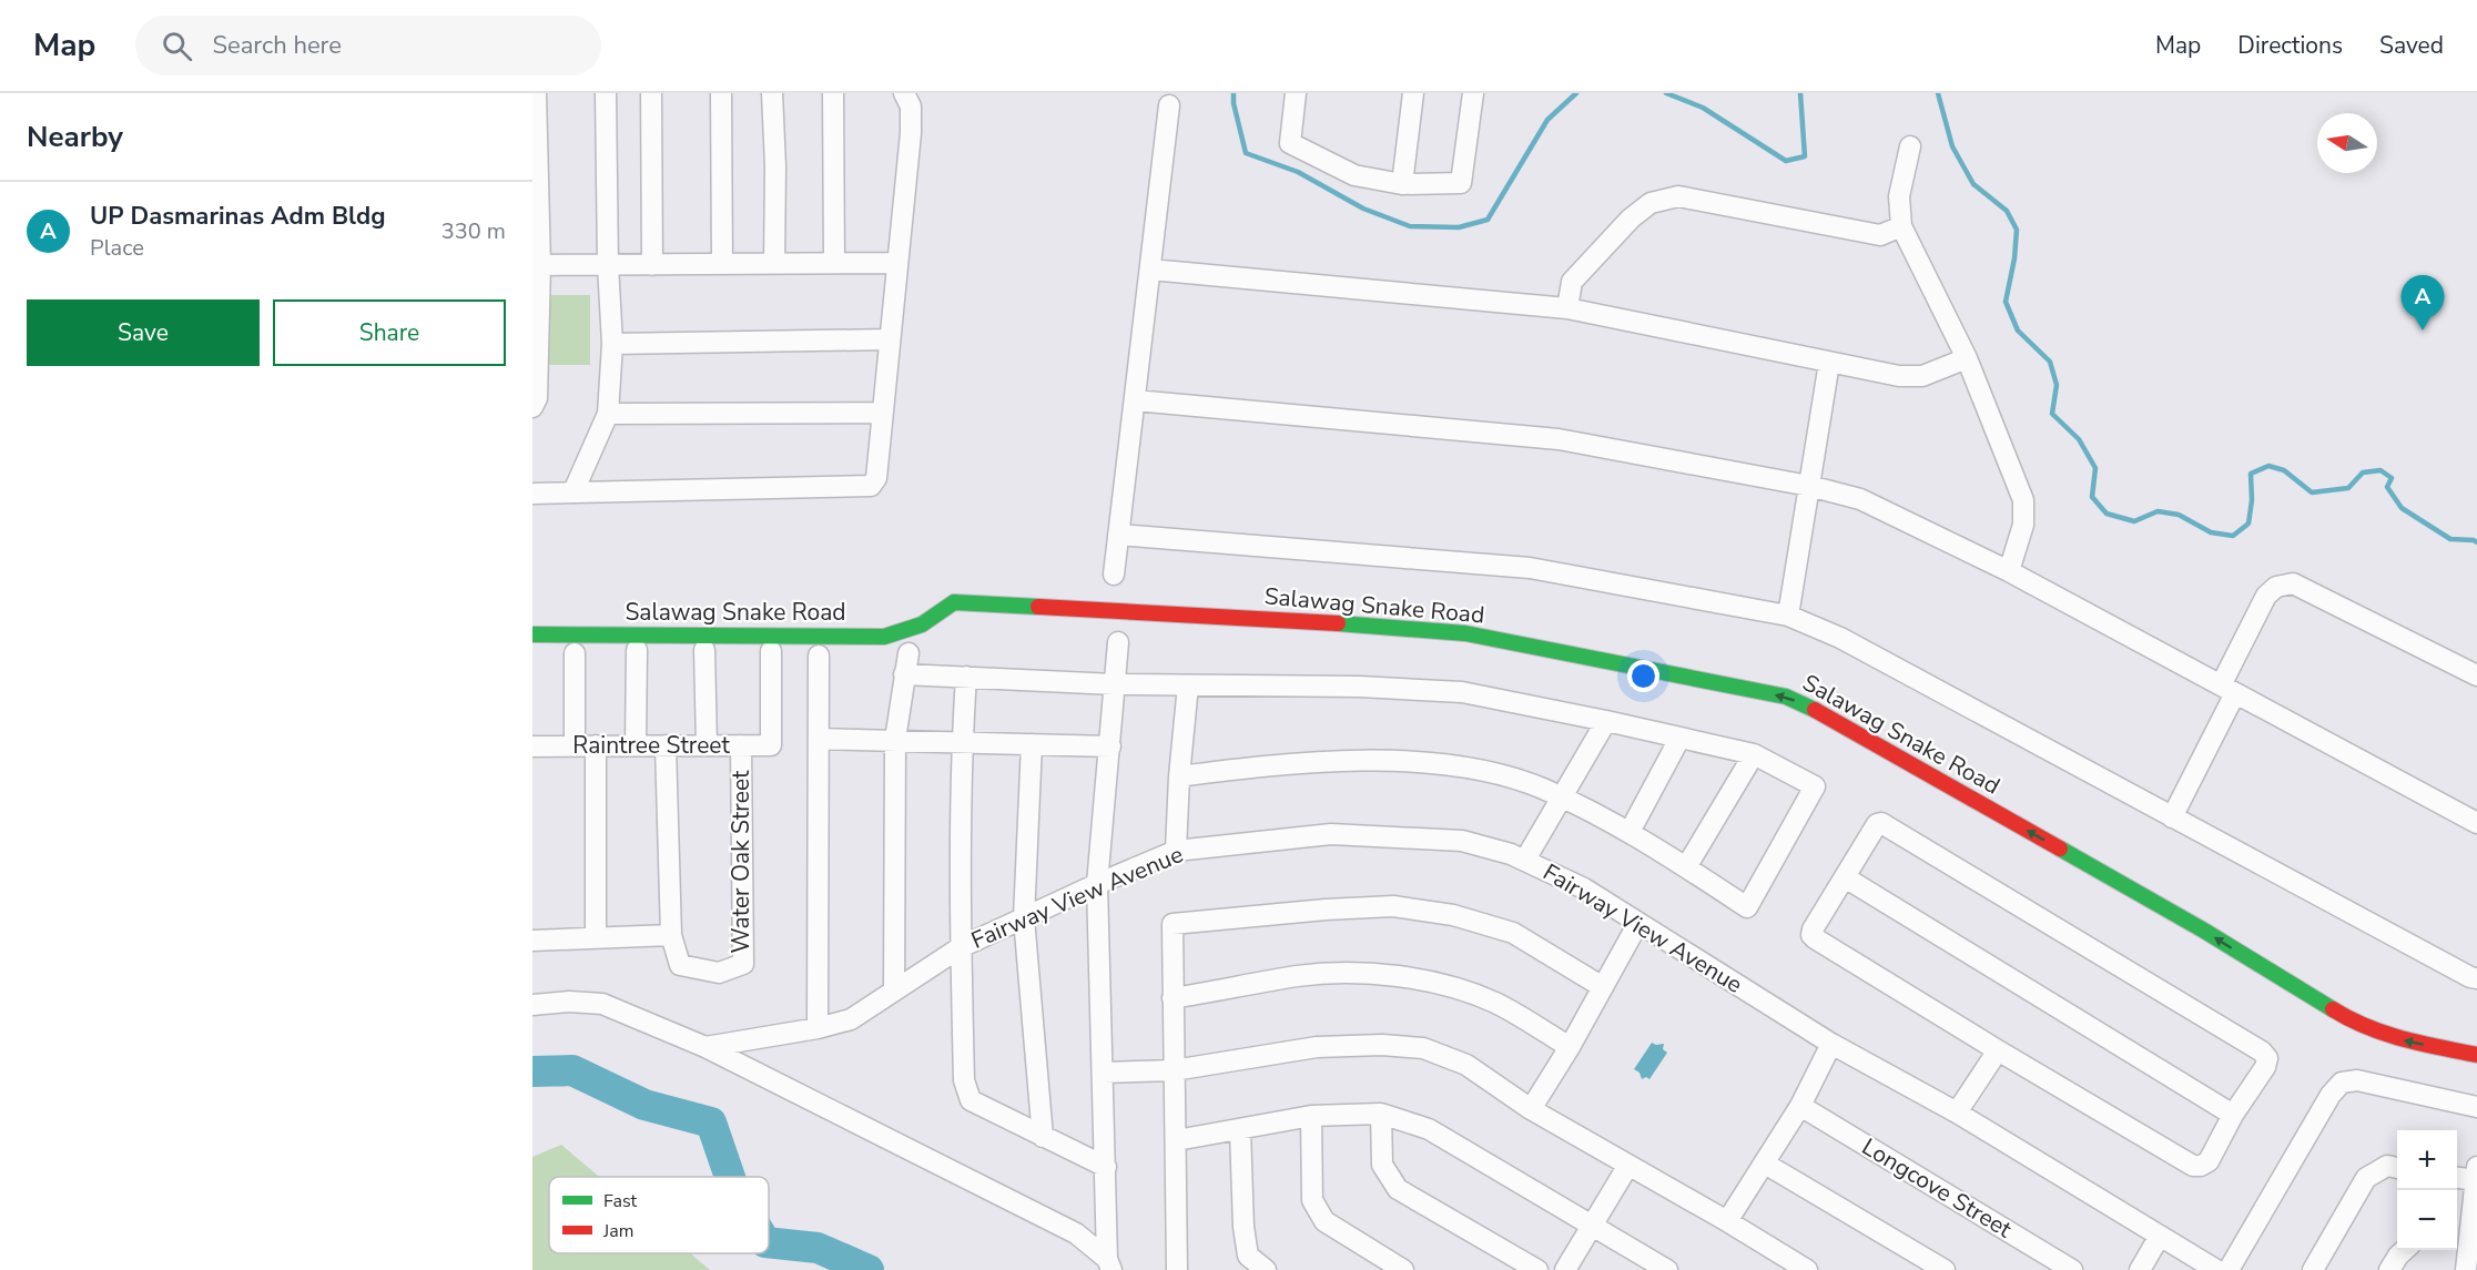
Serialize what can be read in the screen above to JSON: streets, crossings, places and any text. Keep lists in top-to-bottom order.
{
  "streets": {
    "main road": ["Salawag Snake Road"],
    "street": [
      "Raintree Street",
      "Water Oak Street",
      "Fairway View Avenue",
      "Longcove Street"
    ]
  },
  "crossings": [
    ["Raintree Street", "Water Oak Street"]
  ],
  "one_way": ["Salawag Snake Road"],
  "legend": ["Fast", "Jam"],
  "north": "left",
  "page": {
    "header": "Map",
    "search": "Search here",
    "nav": ["Map", "Directions", "Saved"],
    "heading": "Nearby",
    "list": [
      {
        "mark": "A",
        "name": "UP Dasmarinas Adm Bldg",
        "note": "Place",
        "value": "330 m"
      }
    ],
    "pins": "A",
    "buttons": ["Save", "Share"],
    "map_buttons": ["+", "−"]
  }
}
